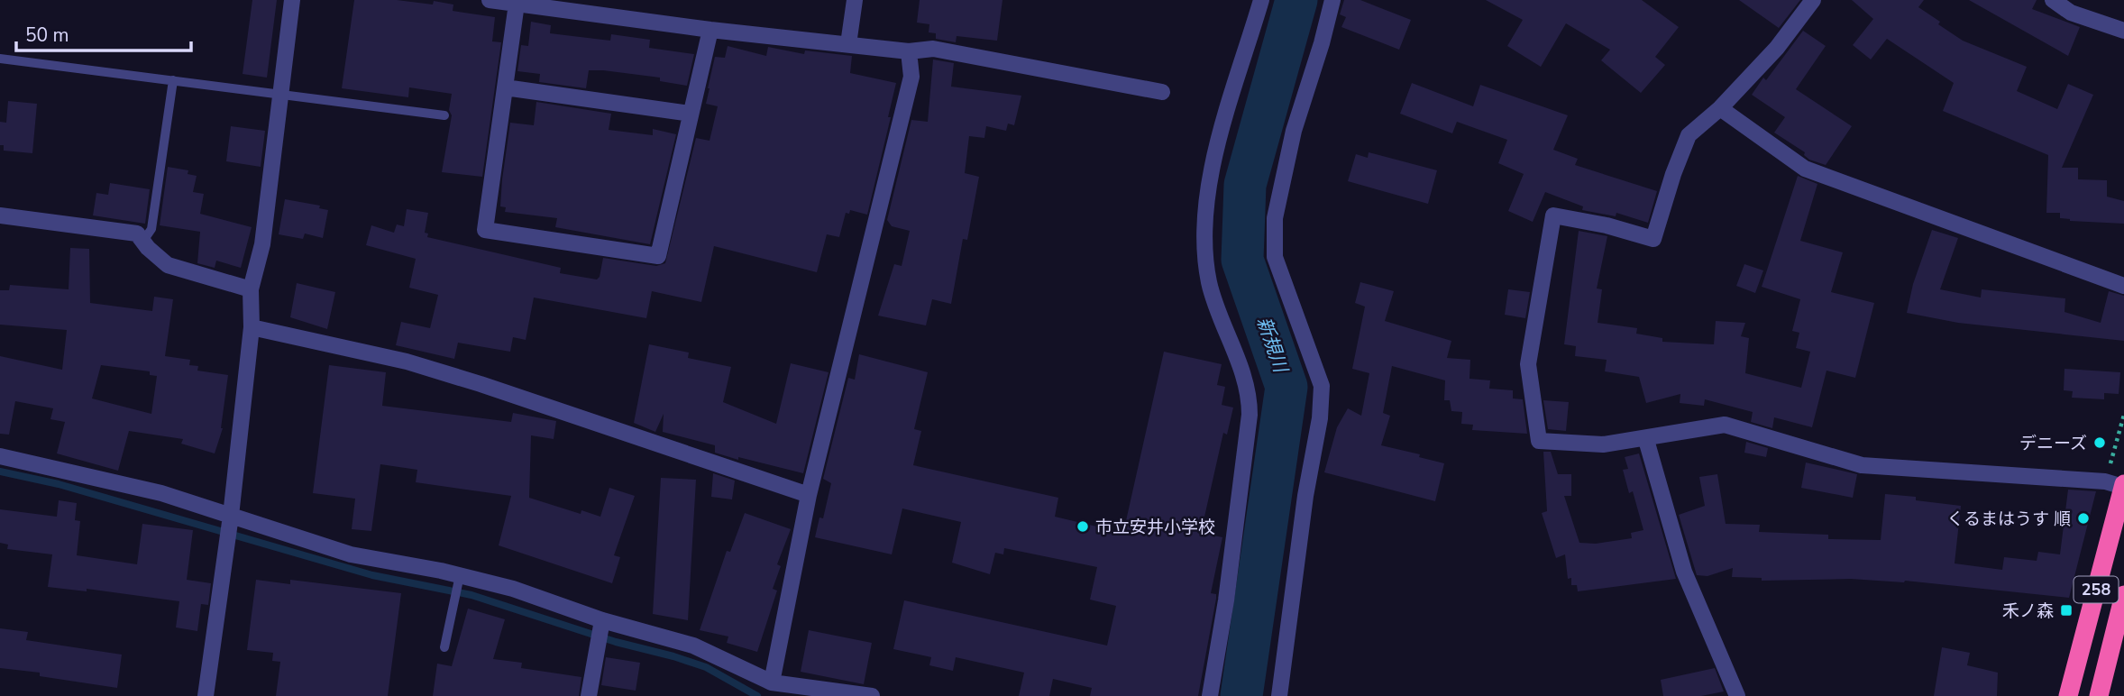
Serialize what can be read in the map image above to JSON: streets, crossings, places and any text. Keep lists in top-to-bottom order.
{
  "streets": {
    "highway": ["258"]
  },
  "water": ["新規川"],
  "places": {
    "other": ["デニーズ", "くるまはうす 順", "市立安井小学校"],
    "transit": ["禾ノ森"]
  },
  "scale_bar": "50 m"
}
